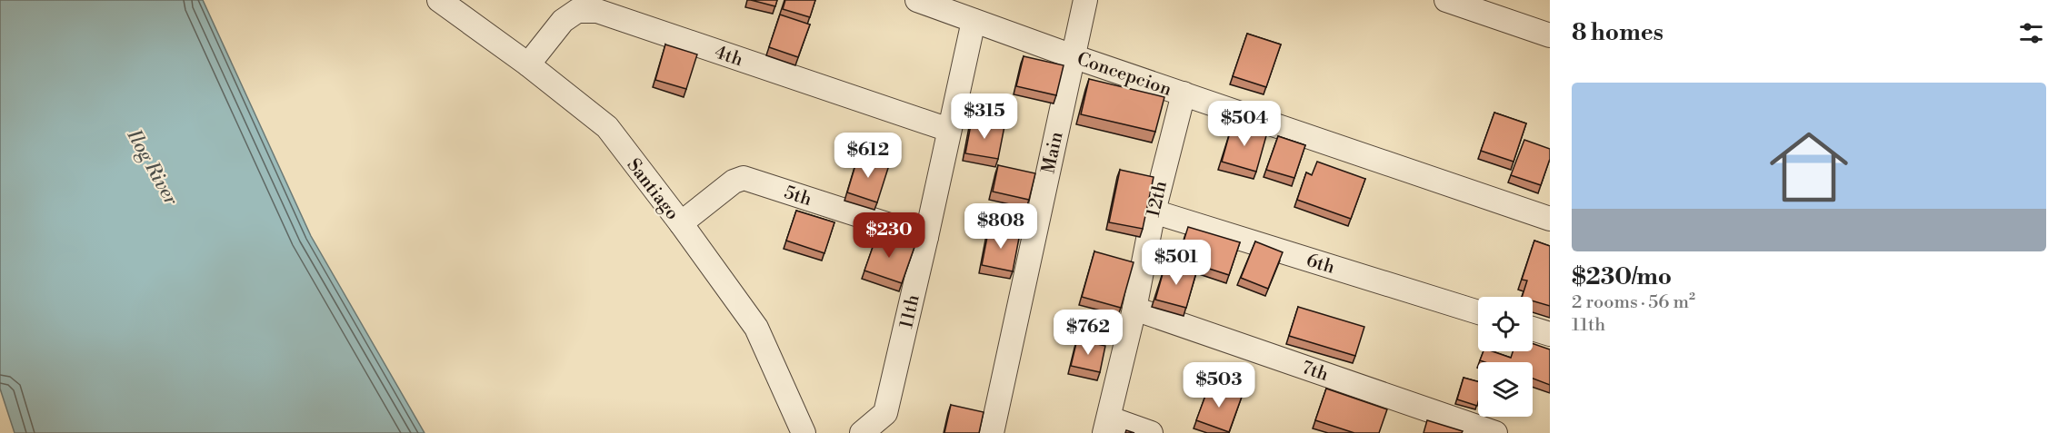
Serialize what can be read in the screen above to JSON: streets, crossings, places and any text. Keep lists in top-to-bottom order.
{
  "streets": {
    "street": [
      "4th",
      "Concepcion",
      "Main",
      "Santiago",
      "5th",
      "12th",
      "6th",
      "11th",
      "7th"
    ]
  },
  "crossings": [
    ["4th", "Santiago"],
    ["4th", "11th"],
    ["Concepcion", "Main"],
    ["Concepcion", "12th"],
    ["Concepcion", "11th"],
    ["Santiago", "5th"],
    ["5th", "11th"],
    ["12th", "6th"],
    ["12th", "7th"]
  ],
  "water": ["Ilog River"],
  "page": {
    "heading": "8 homes",
    "list": [
      {
        "name": "$230/mo",
        "note": "2 rooms · 56 m² · 11th"
      }
    ],
    "price": [
      "$315",
      "$504",
      "$612",
      "$808",
      "$230",
      "$501",
      "$762",
      "$503"
    ]
  }
}
